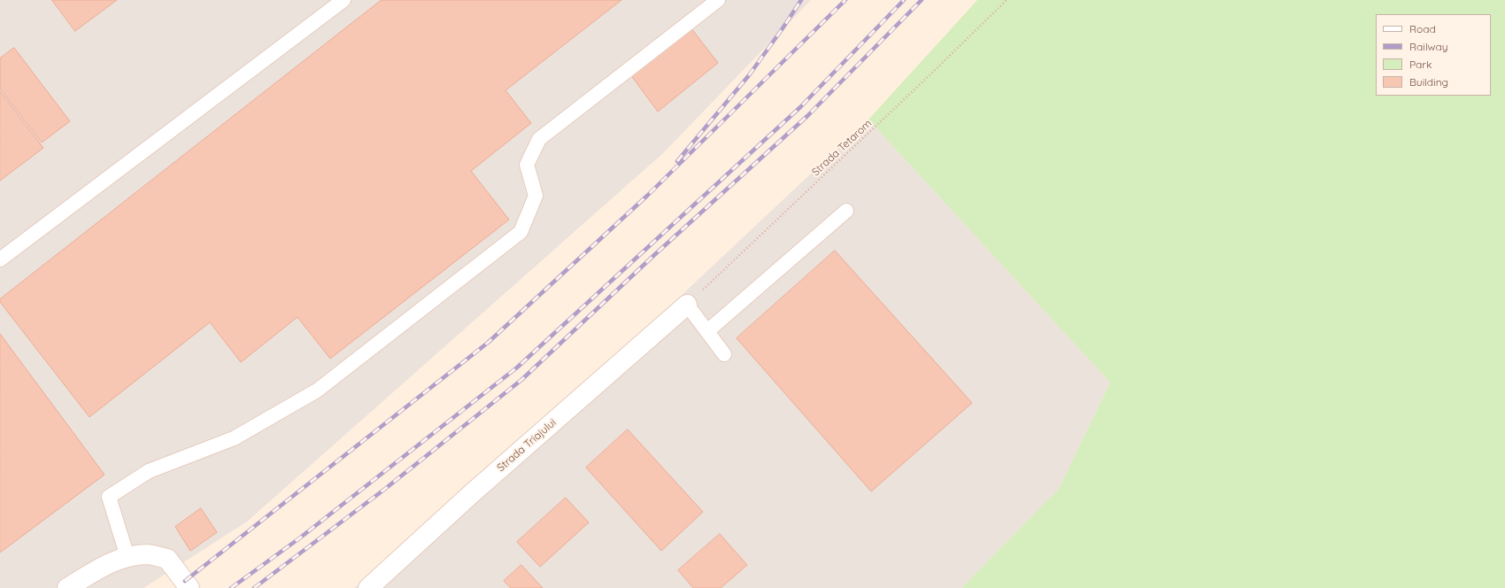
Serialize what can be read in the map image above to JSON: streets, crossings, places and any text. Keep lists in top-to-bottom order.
{
  "streets": {
    "street": ["Strada Triajului"],
    "path": ["Strada Tetarom"]
  },
  "crossings": [
    ["Strada Tetarom", "Strada Triajului"]
  ],
  "legend": [
    "Road",
    "Railway",
    "Park",
    "Building"
  ]
}
